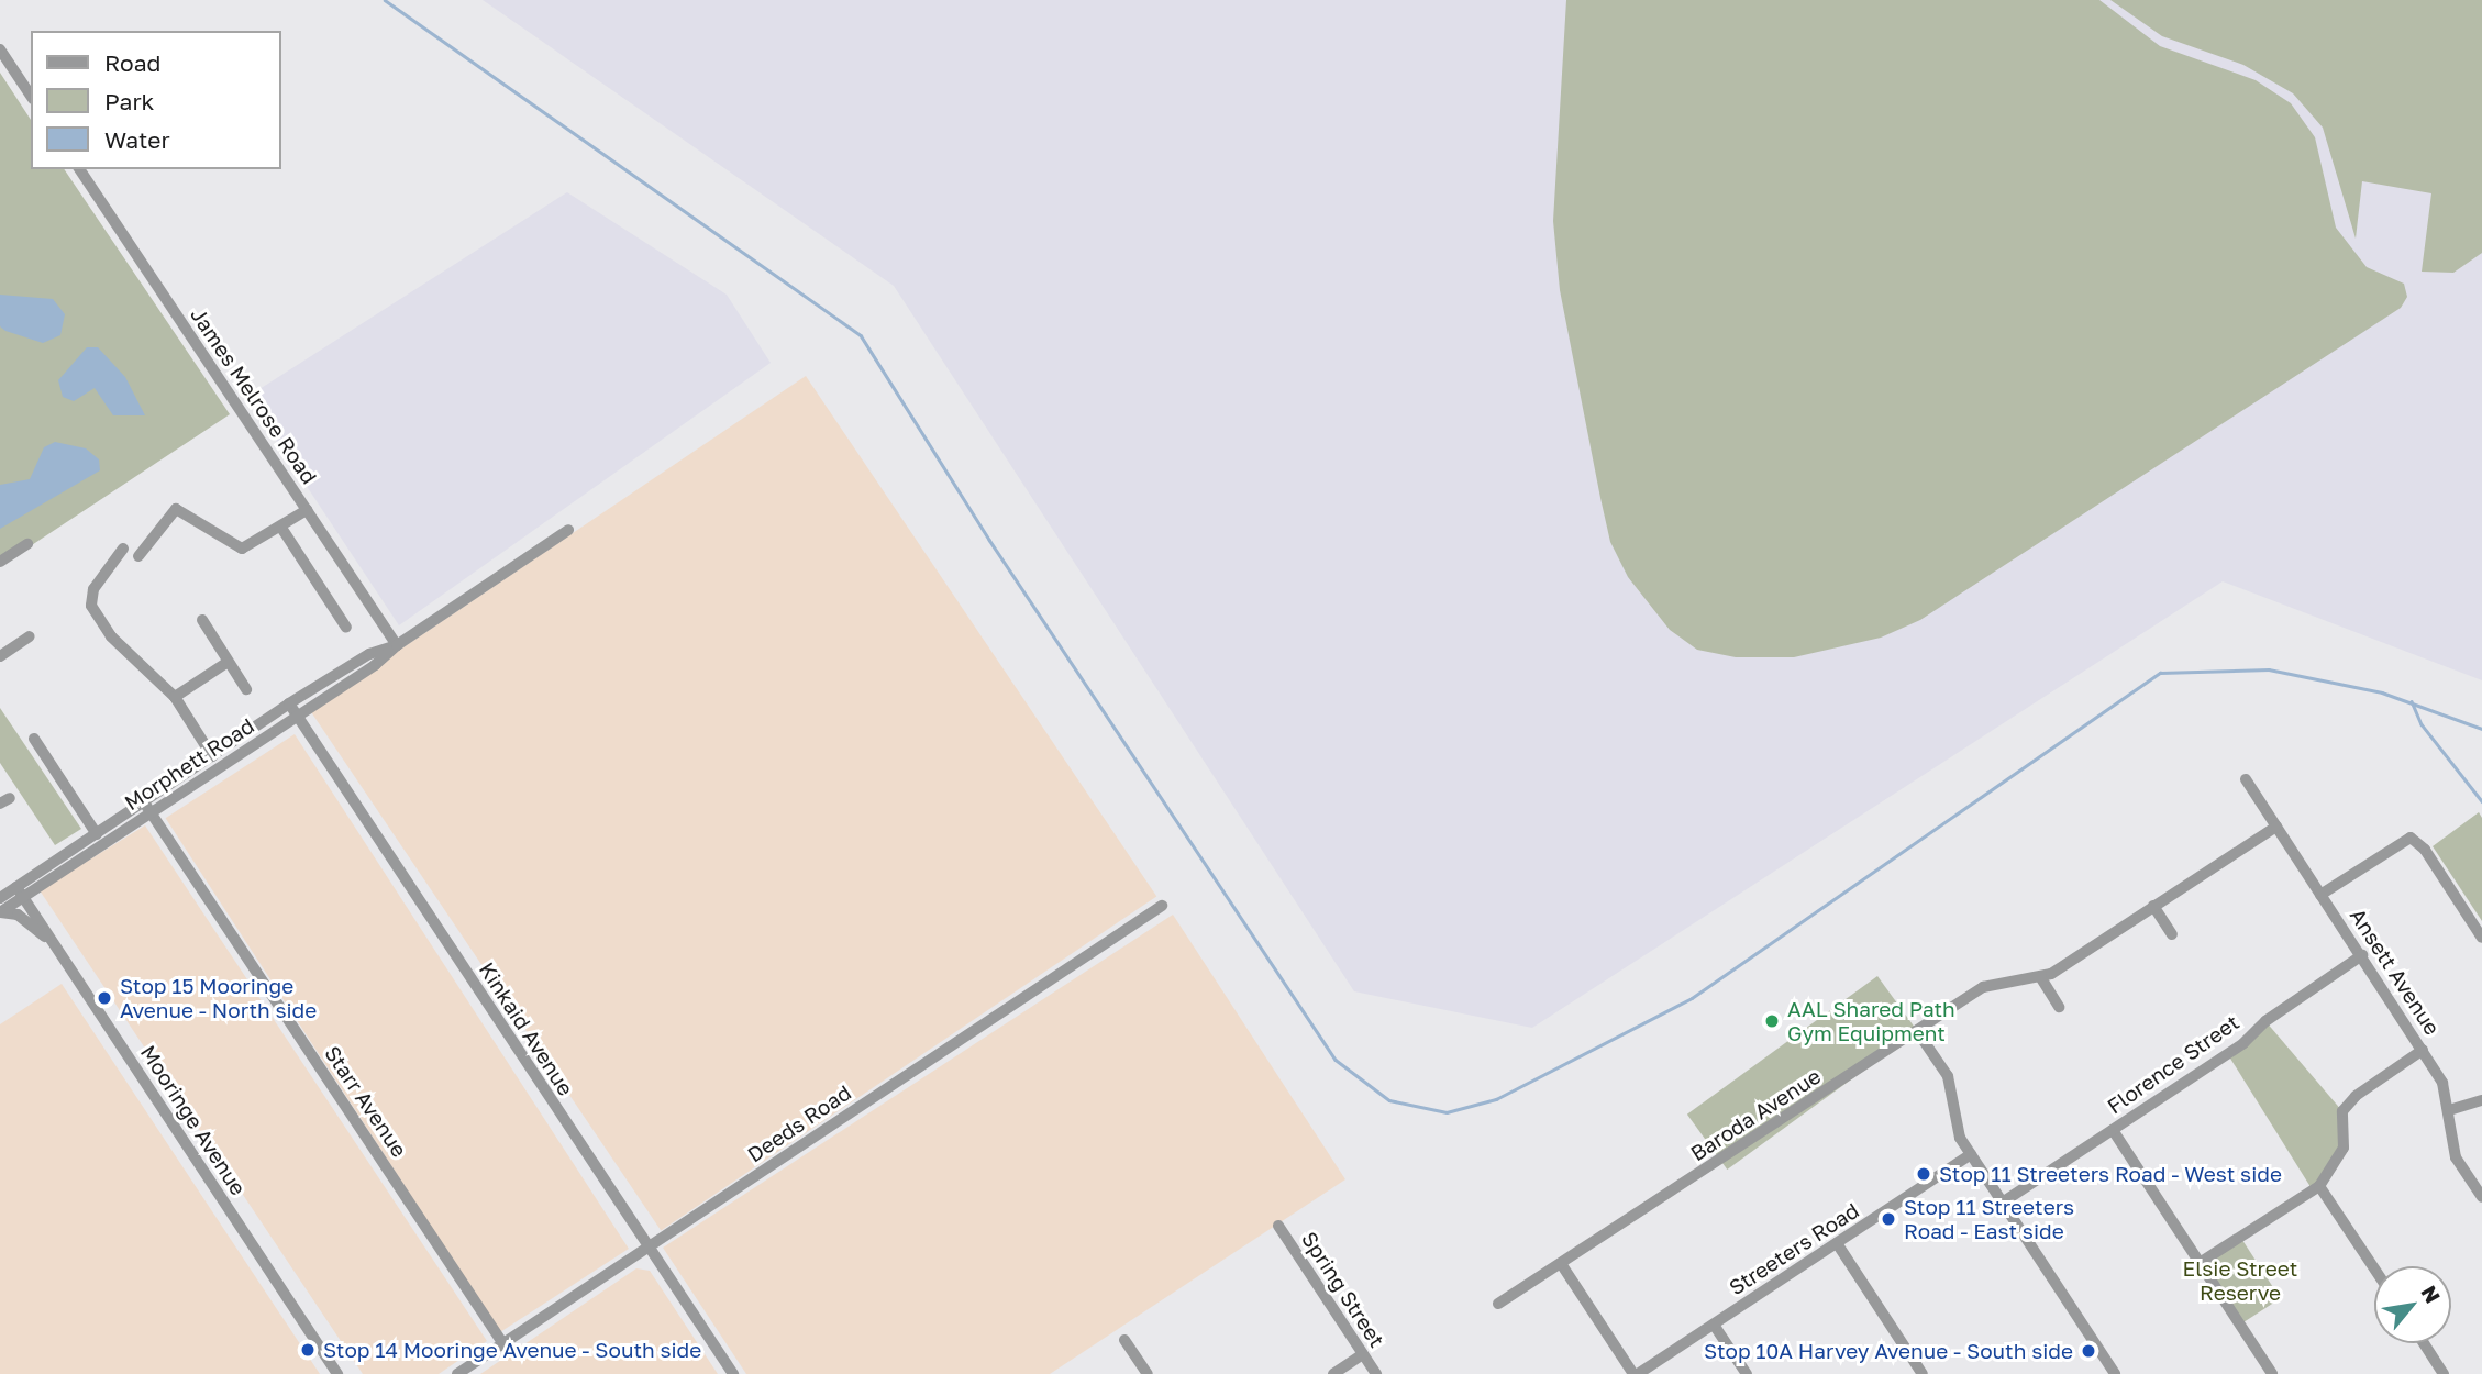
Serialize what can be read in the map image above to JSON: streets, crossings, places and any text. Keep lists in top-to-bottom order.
{
  "streets": {
    "street": [
      "James Melrose Road",
      "Morphett Road",
      "Ansett Avenue",
      "Kinkaid Avenue",
      "Florence Street",
      "Starr Avenue",
      "Baroda Avenue",
      "Mooringe Avenue",
      "Deeds Road",
      "Streeters Road",
      "Spring Street"
    ]
  },
  "crossings": [
    ["James Melrose Road", "Morphett Road"],
    ["Morphett Road", "Kinkaid Avenue"],
    ["Morphett Road", "Starr Avenue"],
    ["Morphett Road", "Mooringe Avenue"],
    ["Ansett Avenue", "Florence Street"],
    ["Ansett Avenue", "Baroda Avenue"],
    ["Kinkaid Avenue", "Deeds Road"],
    ["Starr Avenue", "Deeds Road"]
  ],
  "parks": ["Elsie Street Reserve"],
  "places": [
    "Stop 15 Mooringe Avenue - North side",
    "AAL Shared Path Gym Equipment",
    "Stop 11 Streeters Road - West side",
    "Stop 11 Streeters Road - East side",
    "Stop 14 Mooringe Avenue - South side",
    "Stop 10A Harvey Avenue - South side"
  ],
  "legend": ["Road", "Park", "Water"],
  "north": "top right"
}
